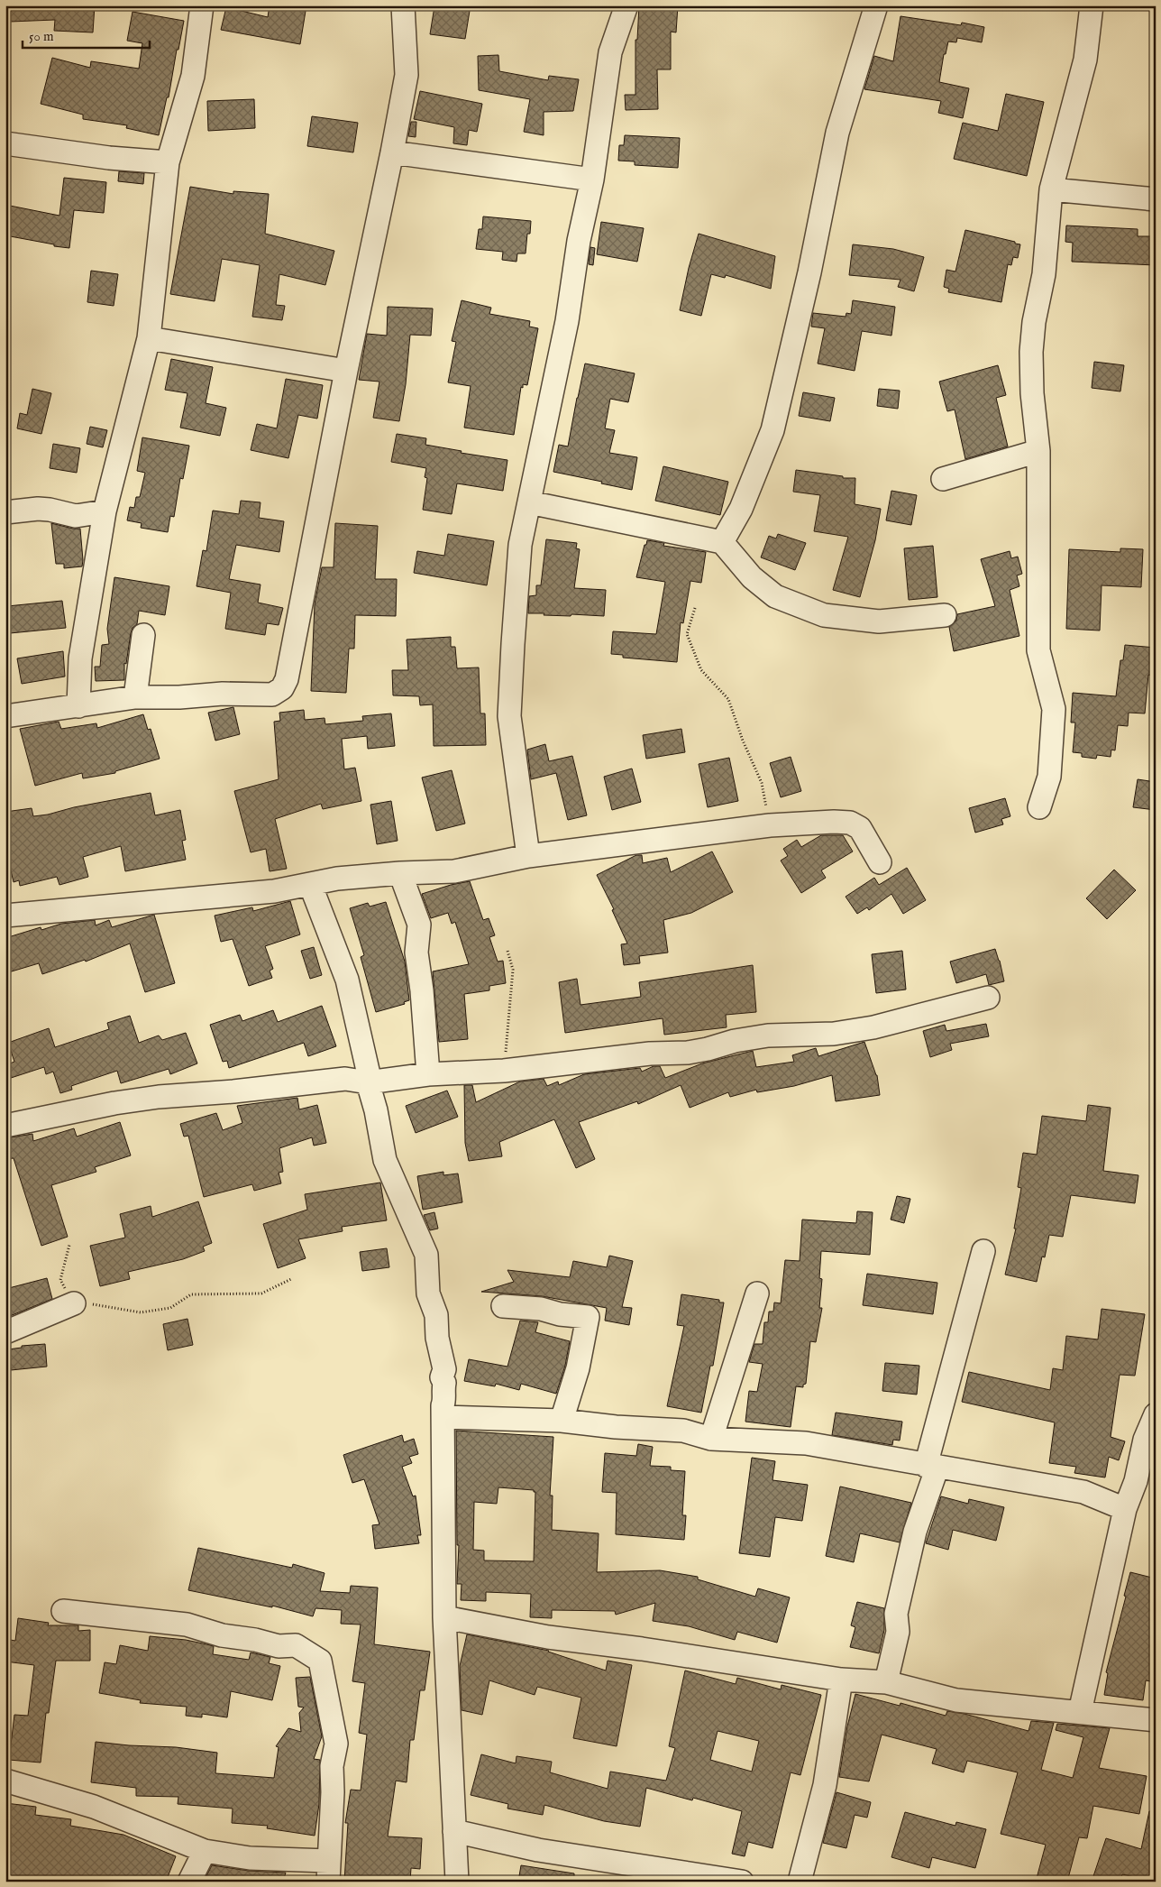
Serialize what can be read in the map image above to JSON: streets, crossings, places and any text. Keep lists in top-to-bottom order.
{
  "scale_bar": "50 m"
}
